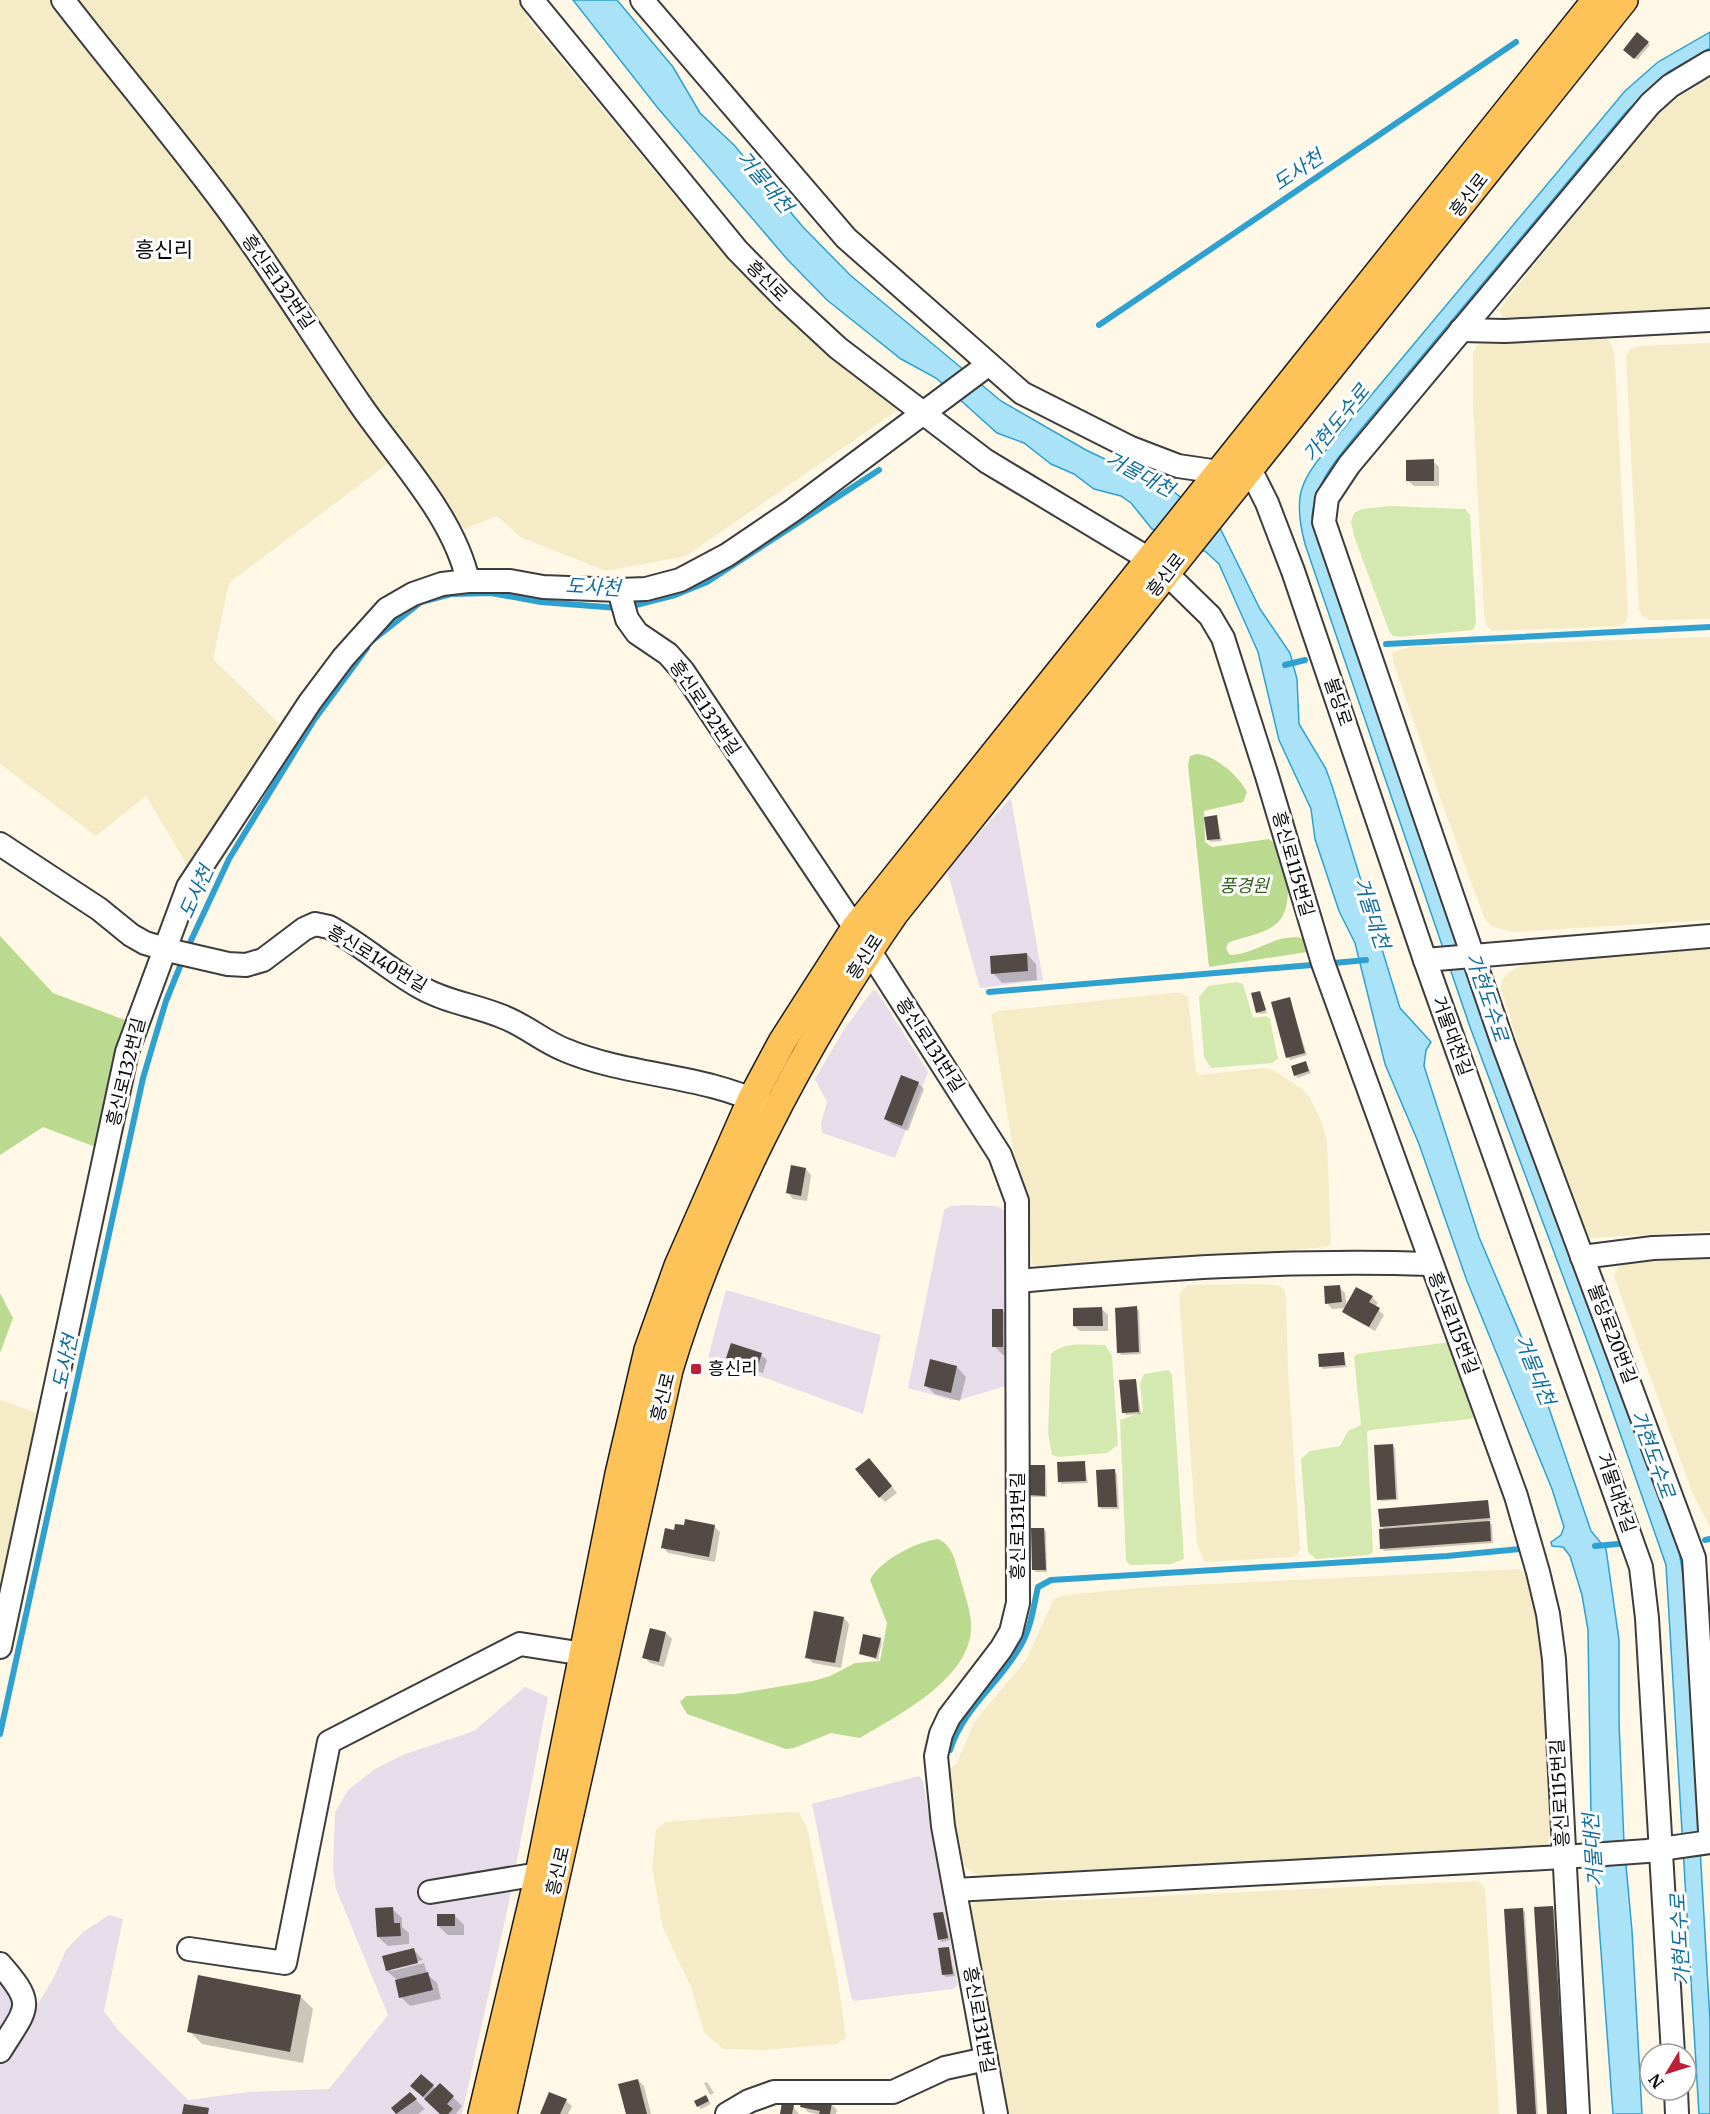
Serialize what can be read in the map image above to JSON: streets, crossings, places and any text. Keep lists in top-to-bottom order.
{
  "streets": {
    "main road": ["흥신로"],
    "street": [
      "흥신로132번길",
      "불당로",
      "흥신로115번길",
      "흥신로140번길",
      "거물대천길",
      "흥신로131번길",
      "불당로20번길"
    ]
  },
  "crossings": [
    ["흥신로", "흥신로132번길"],
    ["흥신로", "불당로"],
    ["흥신로", "흥신로115번길"],
    ["흥신로", "흥신로140번길"],
    ["흥신로", "흥신로131번길"],
    ["흥신로132번길", "흥신로140번길"],
    ["흥신로132번길", "흥신로131번길"],
    ["불당로", "거물대천길"]
  ],
  "districts": ["흥신리"],
  "water": ["도사천", "거물대천", "가현도수로"],
  "parks": ["풍경원"],
  "places": {
    "transit": ["흥신리"]
  },
  "north": "bottom left"
}
